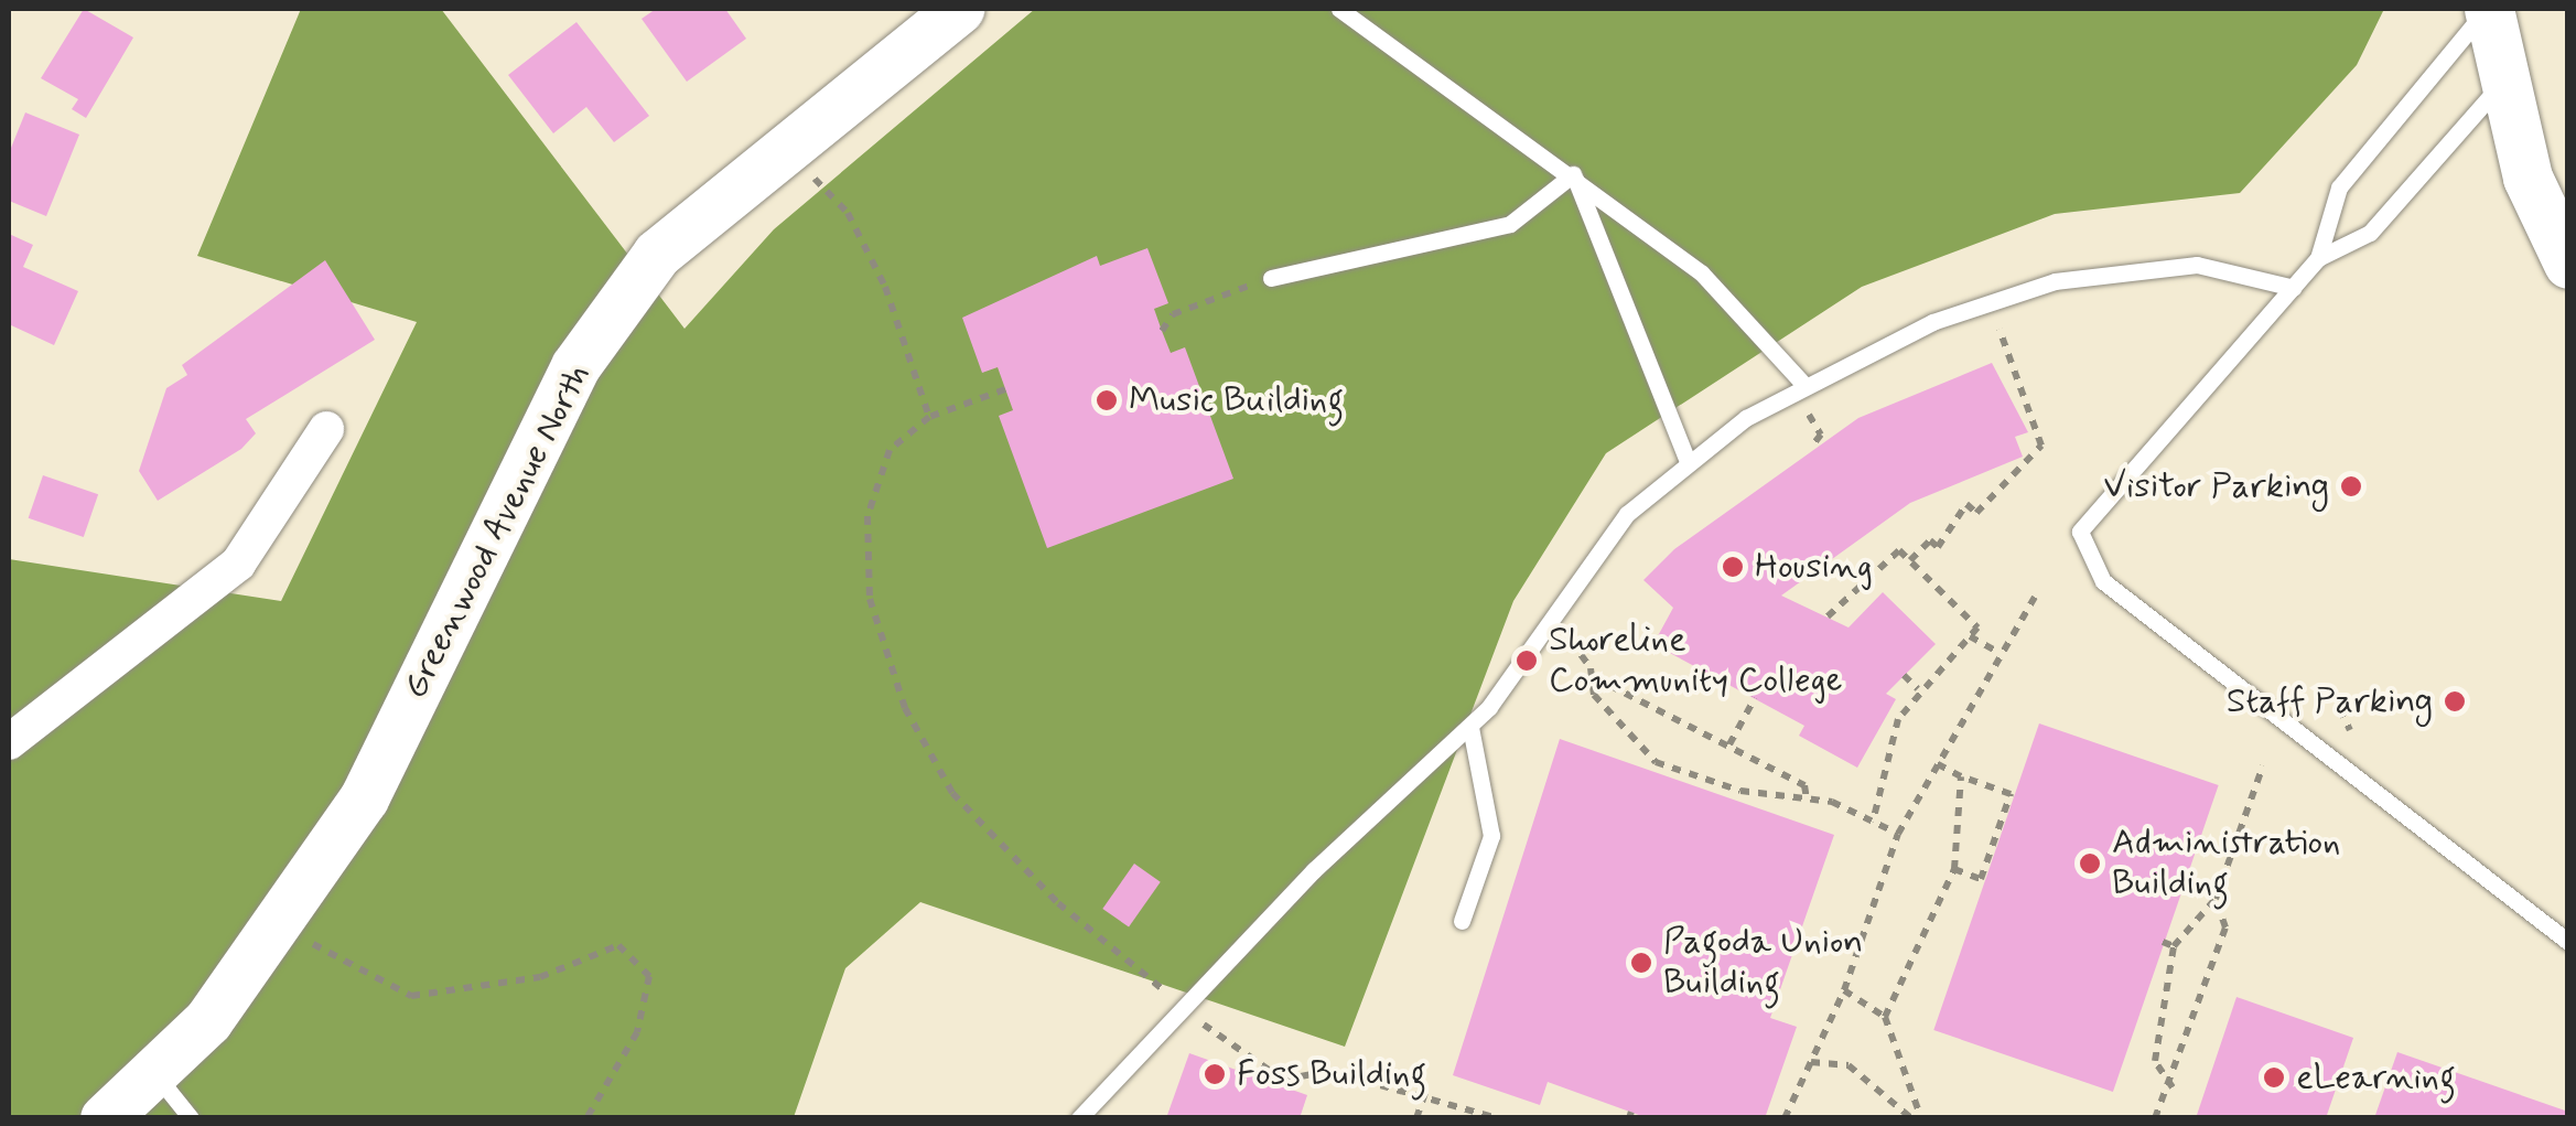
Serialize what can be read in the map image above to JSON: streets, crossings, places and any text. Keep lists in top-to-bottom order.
{
  "streets": {
    "street": ["Greenwood Avenue North"]
  },
  "places": [
    "Music Building",
    "Visitor Parking",
    "Housing",
    "Shoreline Community College",
    "Staff Parking",
    "Administration Building",
    "Pagoda Union Building",
    "Foss Building",
    "eLearning"
  ]
}
